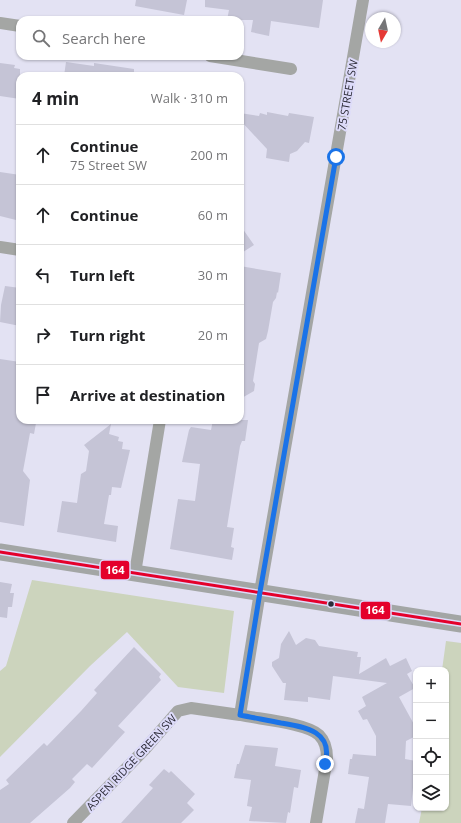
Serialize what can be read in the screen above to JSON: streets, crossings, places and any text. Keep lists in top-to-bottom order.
{
  "streets": {
    "street": ["75 STREET SW", "ASPEN RIDGE GREEN SW"]
  },
  "crossings": [
    ["75 STREET SW", "ASPEN RIDGE GREEN SW"]
  ],
  "lines": ["transit line 164"],
  "north": "bottom",
  "page": {
    "search": "Search here",
    "heading": ["4 min", "Walk · 310 m"],
    "list": [
      ["Continue", "75 Street SW", "200 m"],
      ["Continue", "60 m"],
      ["Turn left", "30 m"],
      ["Turn right", "20 m"],
      "Arrive at destination"
    ],
    "map_buttons": ["+", "−"]
  }
}
